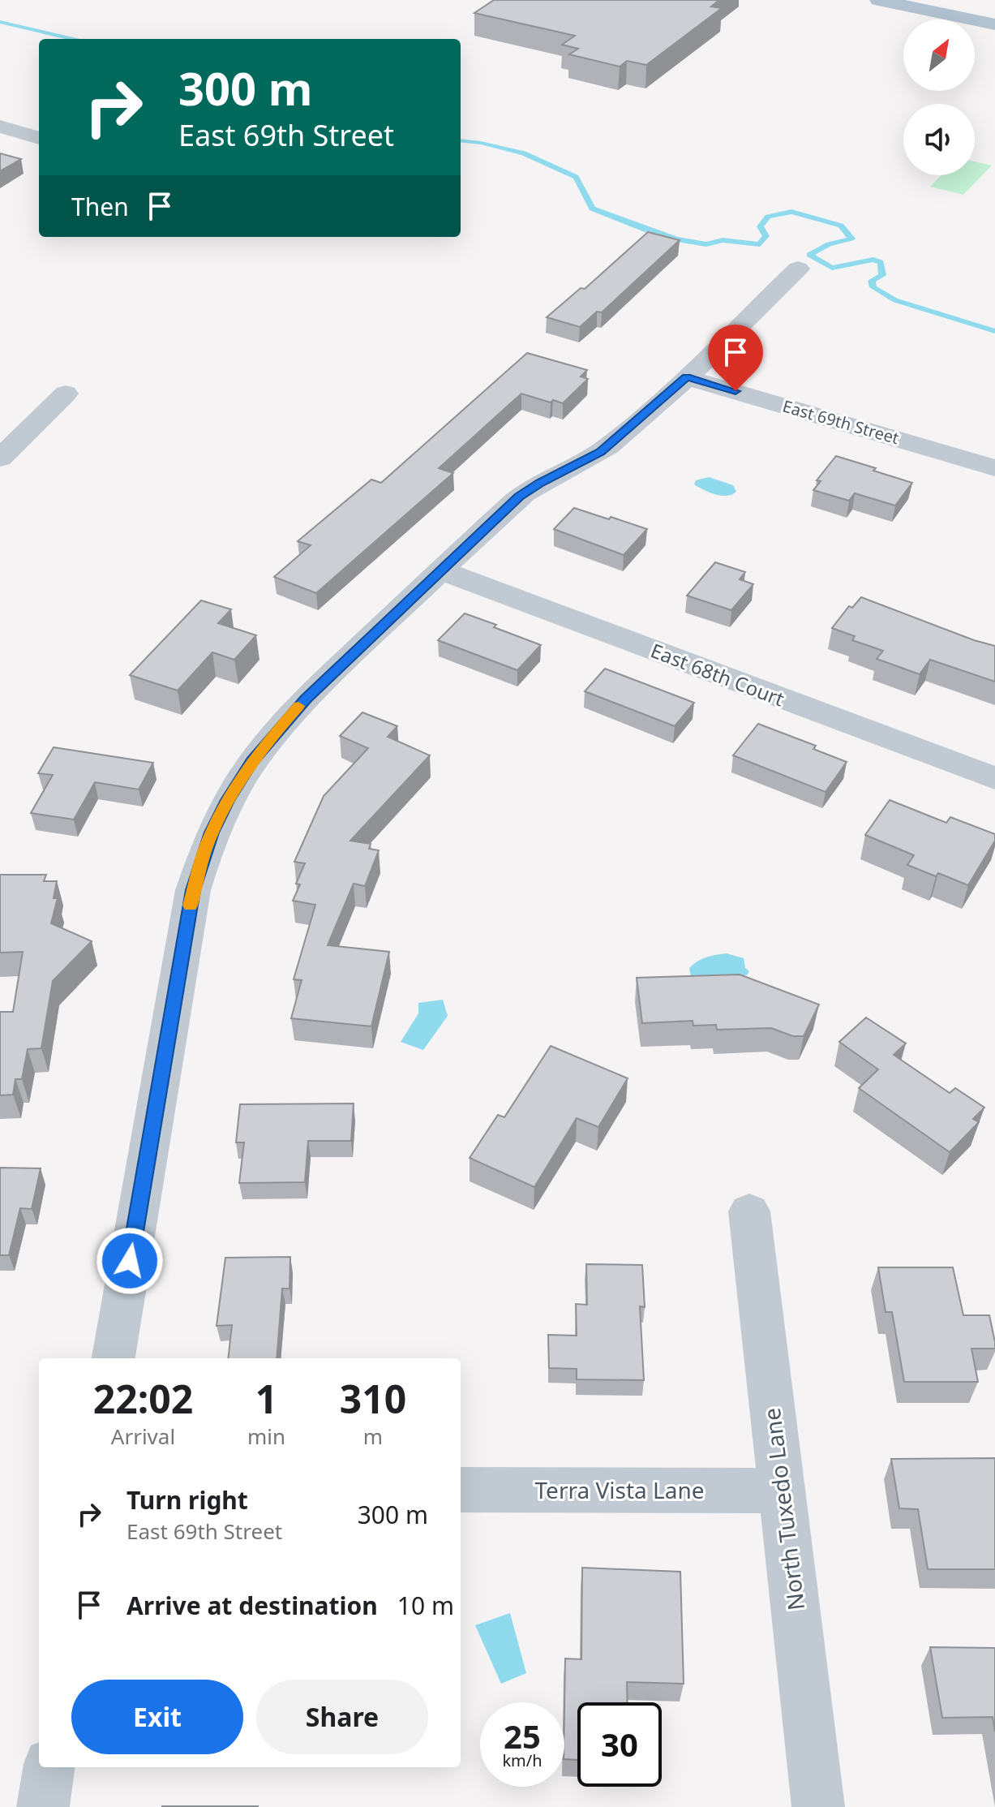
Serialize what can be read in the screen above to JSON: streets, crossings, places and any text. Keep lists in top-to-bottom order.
{
  "streets": {
    "street": [
      "East 69th Street",
      "East 68th Court",
      "Terra Vista Lane",
      "North Tuxedo Lane"
    ]
  },
  "crossings": [
    ["Terra Vista Lane", "North Tuxedo Lane"]
  ],
  "north": "top right",
  "page": {
    "turn": ["300 m", "East 69th Street"],
    "then": "Then",
    "eta": [
      "22:02",
      "Arrival",
      "1",
      "min",
      "310",
      "m"
    ],
    "list": [
      {
        "name": "Turn right",
        "note": "East 69th Street",
        "value": "300 m"
      },
      {
        "name": "Arrive at destination",
        "value": "10 m"
      }
    ],
    "buttons": ["Exit", "Share"],
    "speed": "25 km/h",
    "limit": "30"
  }
}
